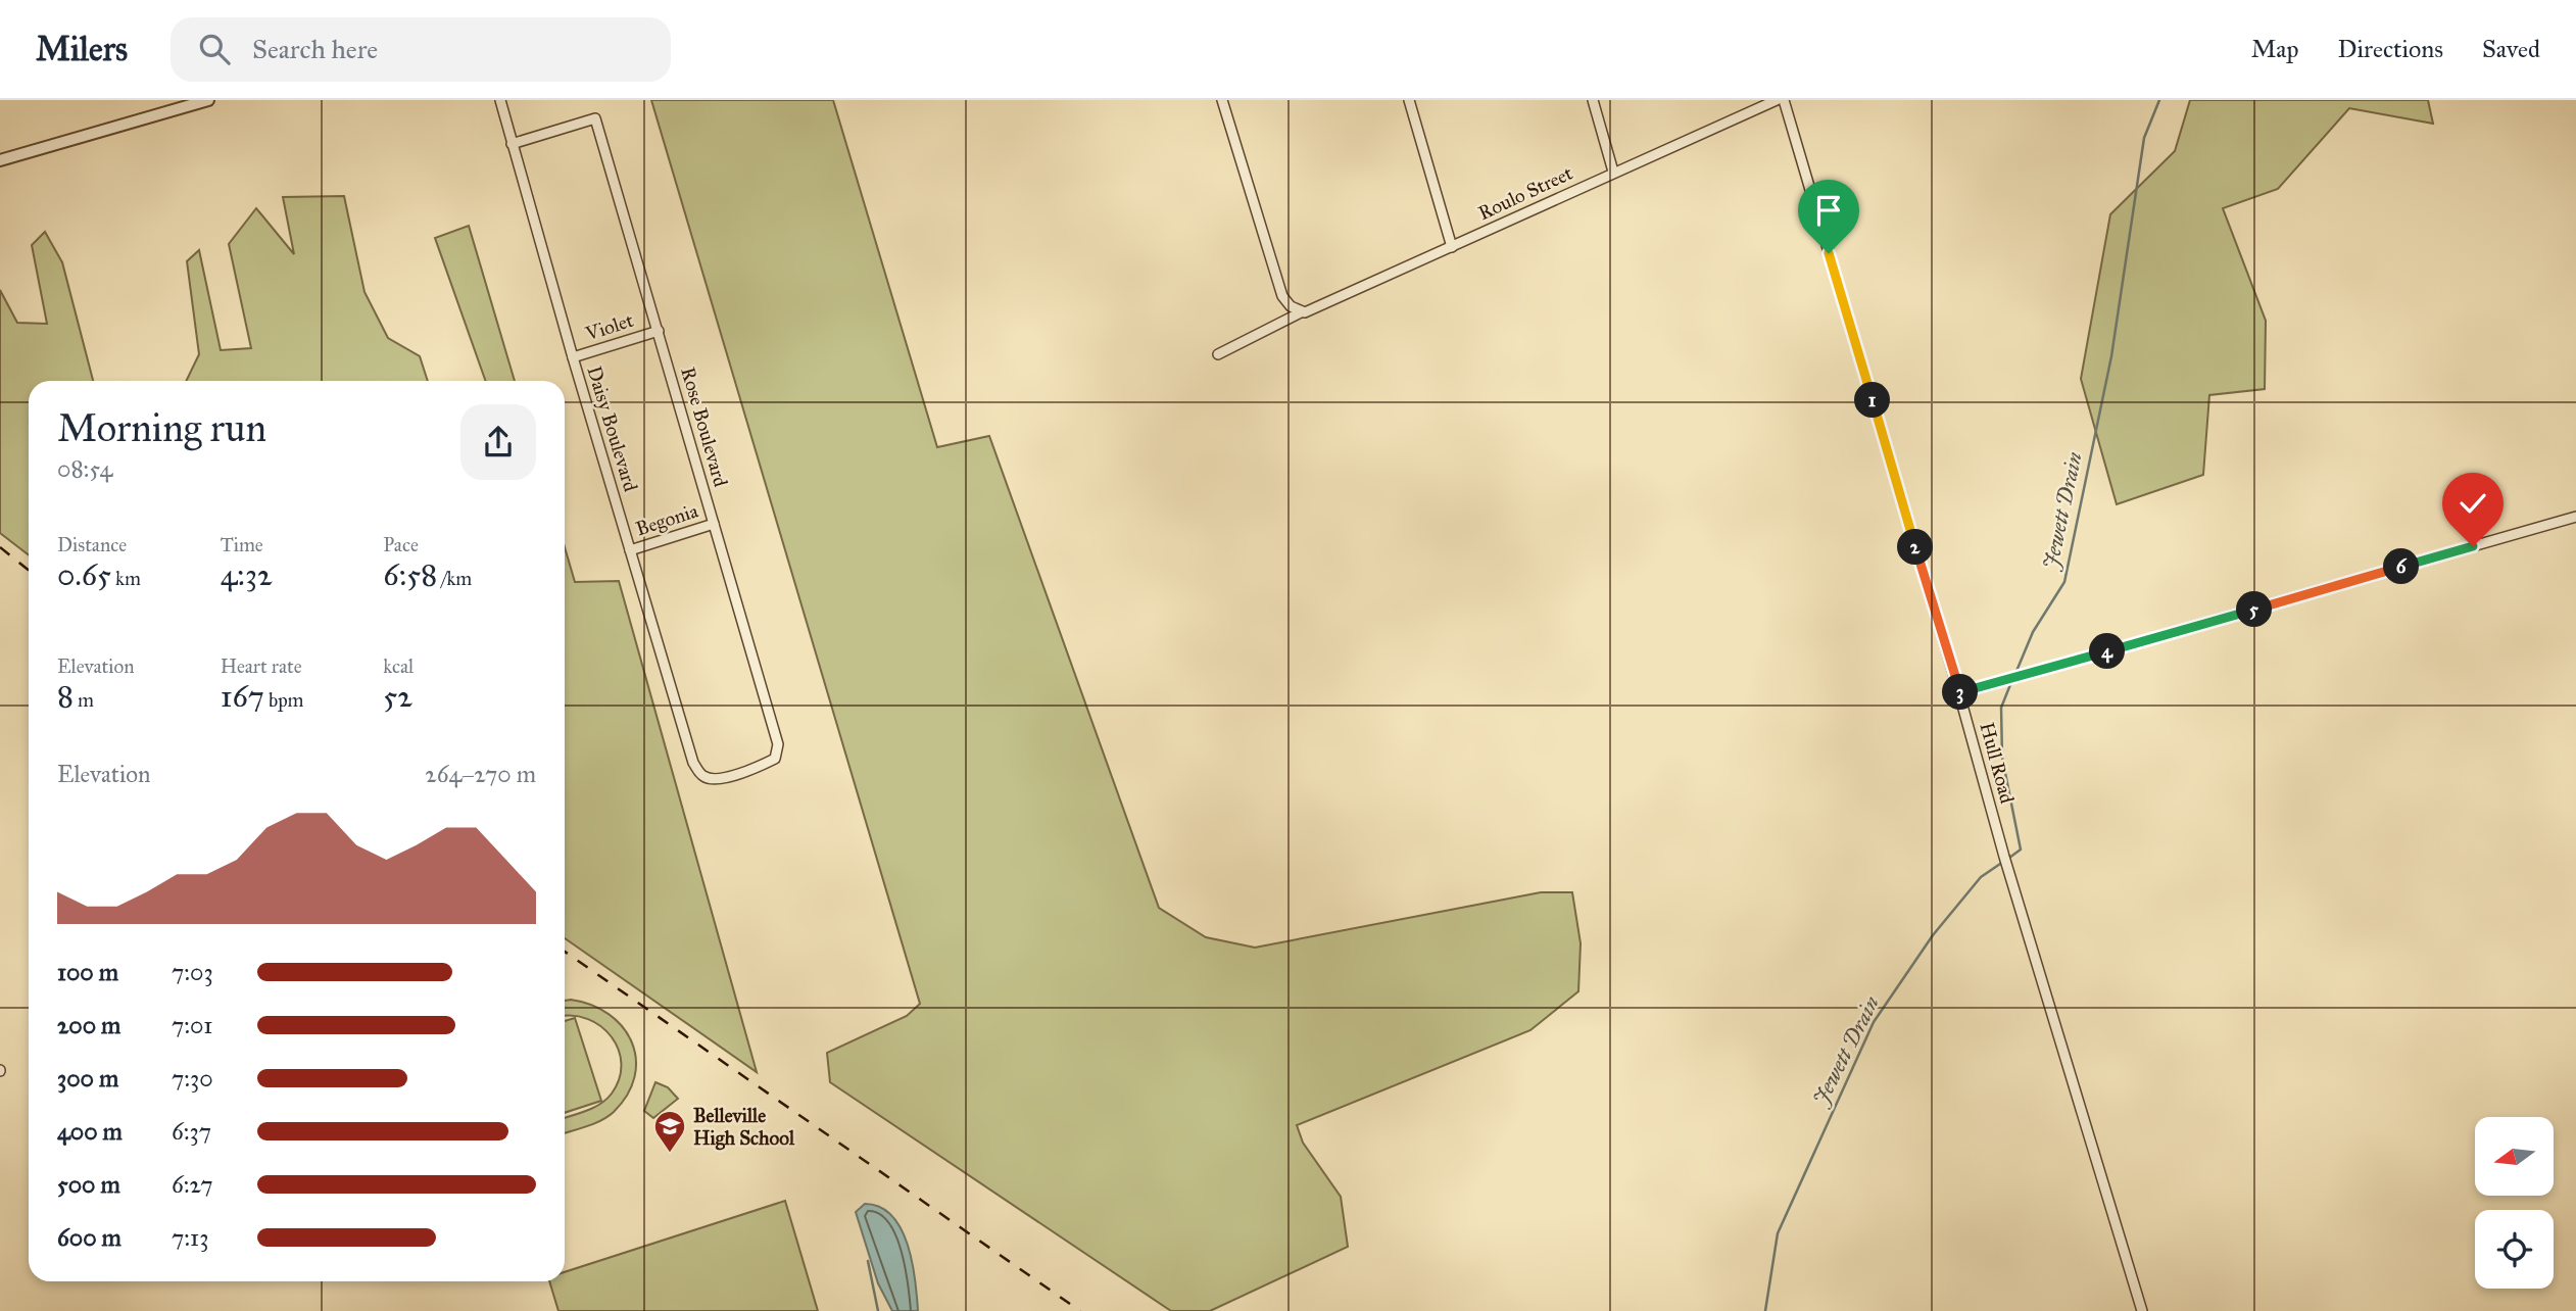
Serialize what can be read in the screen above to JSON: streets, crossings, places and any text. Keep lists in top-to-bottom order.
{
  "streets": {
    "street": [
      "Roulo Street",
      "Violet",
      "Rose Boulevard",
      "Daisy Boulevard",
      "Begonia",
      "Hull Road"
    ]
  },
  "crossings": [
    ["Violet", "Rose Boulevard"],
    ["Violet", "Daisy Boulevard"],
    ["Rose Boulevard", "Daisy Boulevard"],
    ["Rose Boulevard", "Begonia"],
    ["Daisy Boulevard", "Begonia"]
  ],
  "water": ["Jewett Drain"],
  "places": {
    "school or university": ["Belleville High School"]
  },
  "north": "left",
  "page": {
    "header": "Milers",
    "search": "Search here",
    "nav": ["Map", "Directions", "Saved"],
    "heading": ["Morning run", "08:54"],
    "pins": [
      "1",
      "2",
      "6",
      "5",
      "4",
      "3"
    ],
    "stats": [
      ["Distance", "0.65 km"],
      ["Time", "4:32"],
      ["Pace", "6:58 /km"],
      ["Elevation", "8 m"],
      ["Heart rate", "167 bpm"],
      ["kcal", "52"]
    ],
    "chart": ["Elevation", "264–270 m"],
    "list": [
      {
        "name": "100 m",
        "note": "7:03"
      },
      {
        "name": "200 m",
        "note": "7:01"
      },
      {
        "name": "300 m",
        "note": "7:30"
      },
      {
        "name": "400 m",
        "note": "6:37"
      },
      {
        "name": "500 m",
        "note": "6:27"
      },
      {
        "name": "600 m",
        "note": "7:13"
      }
    ]
  }
}
